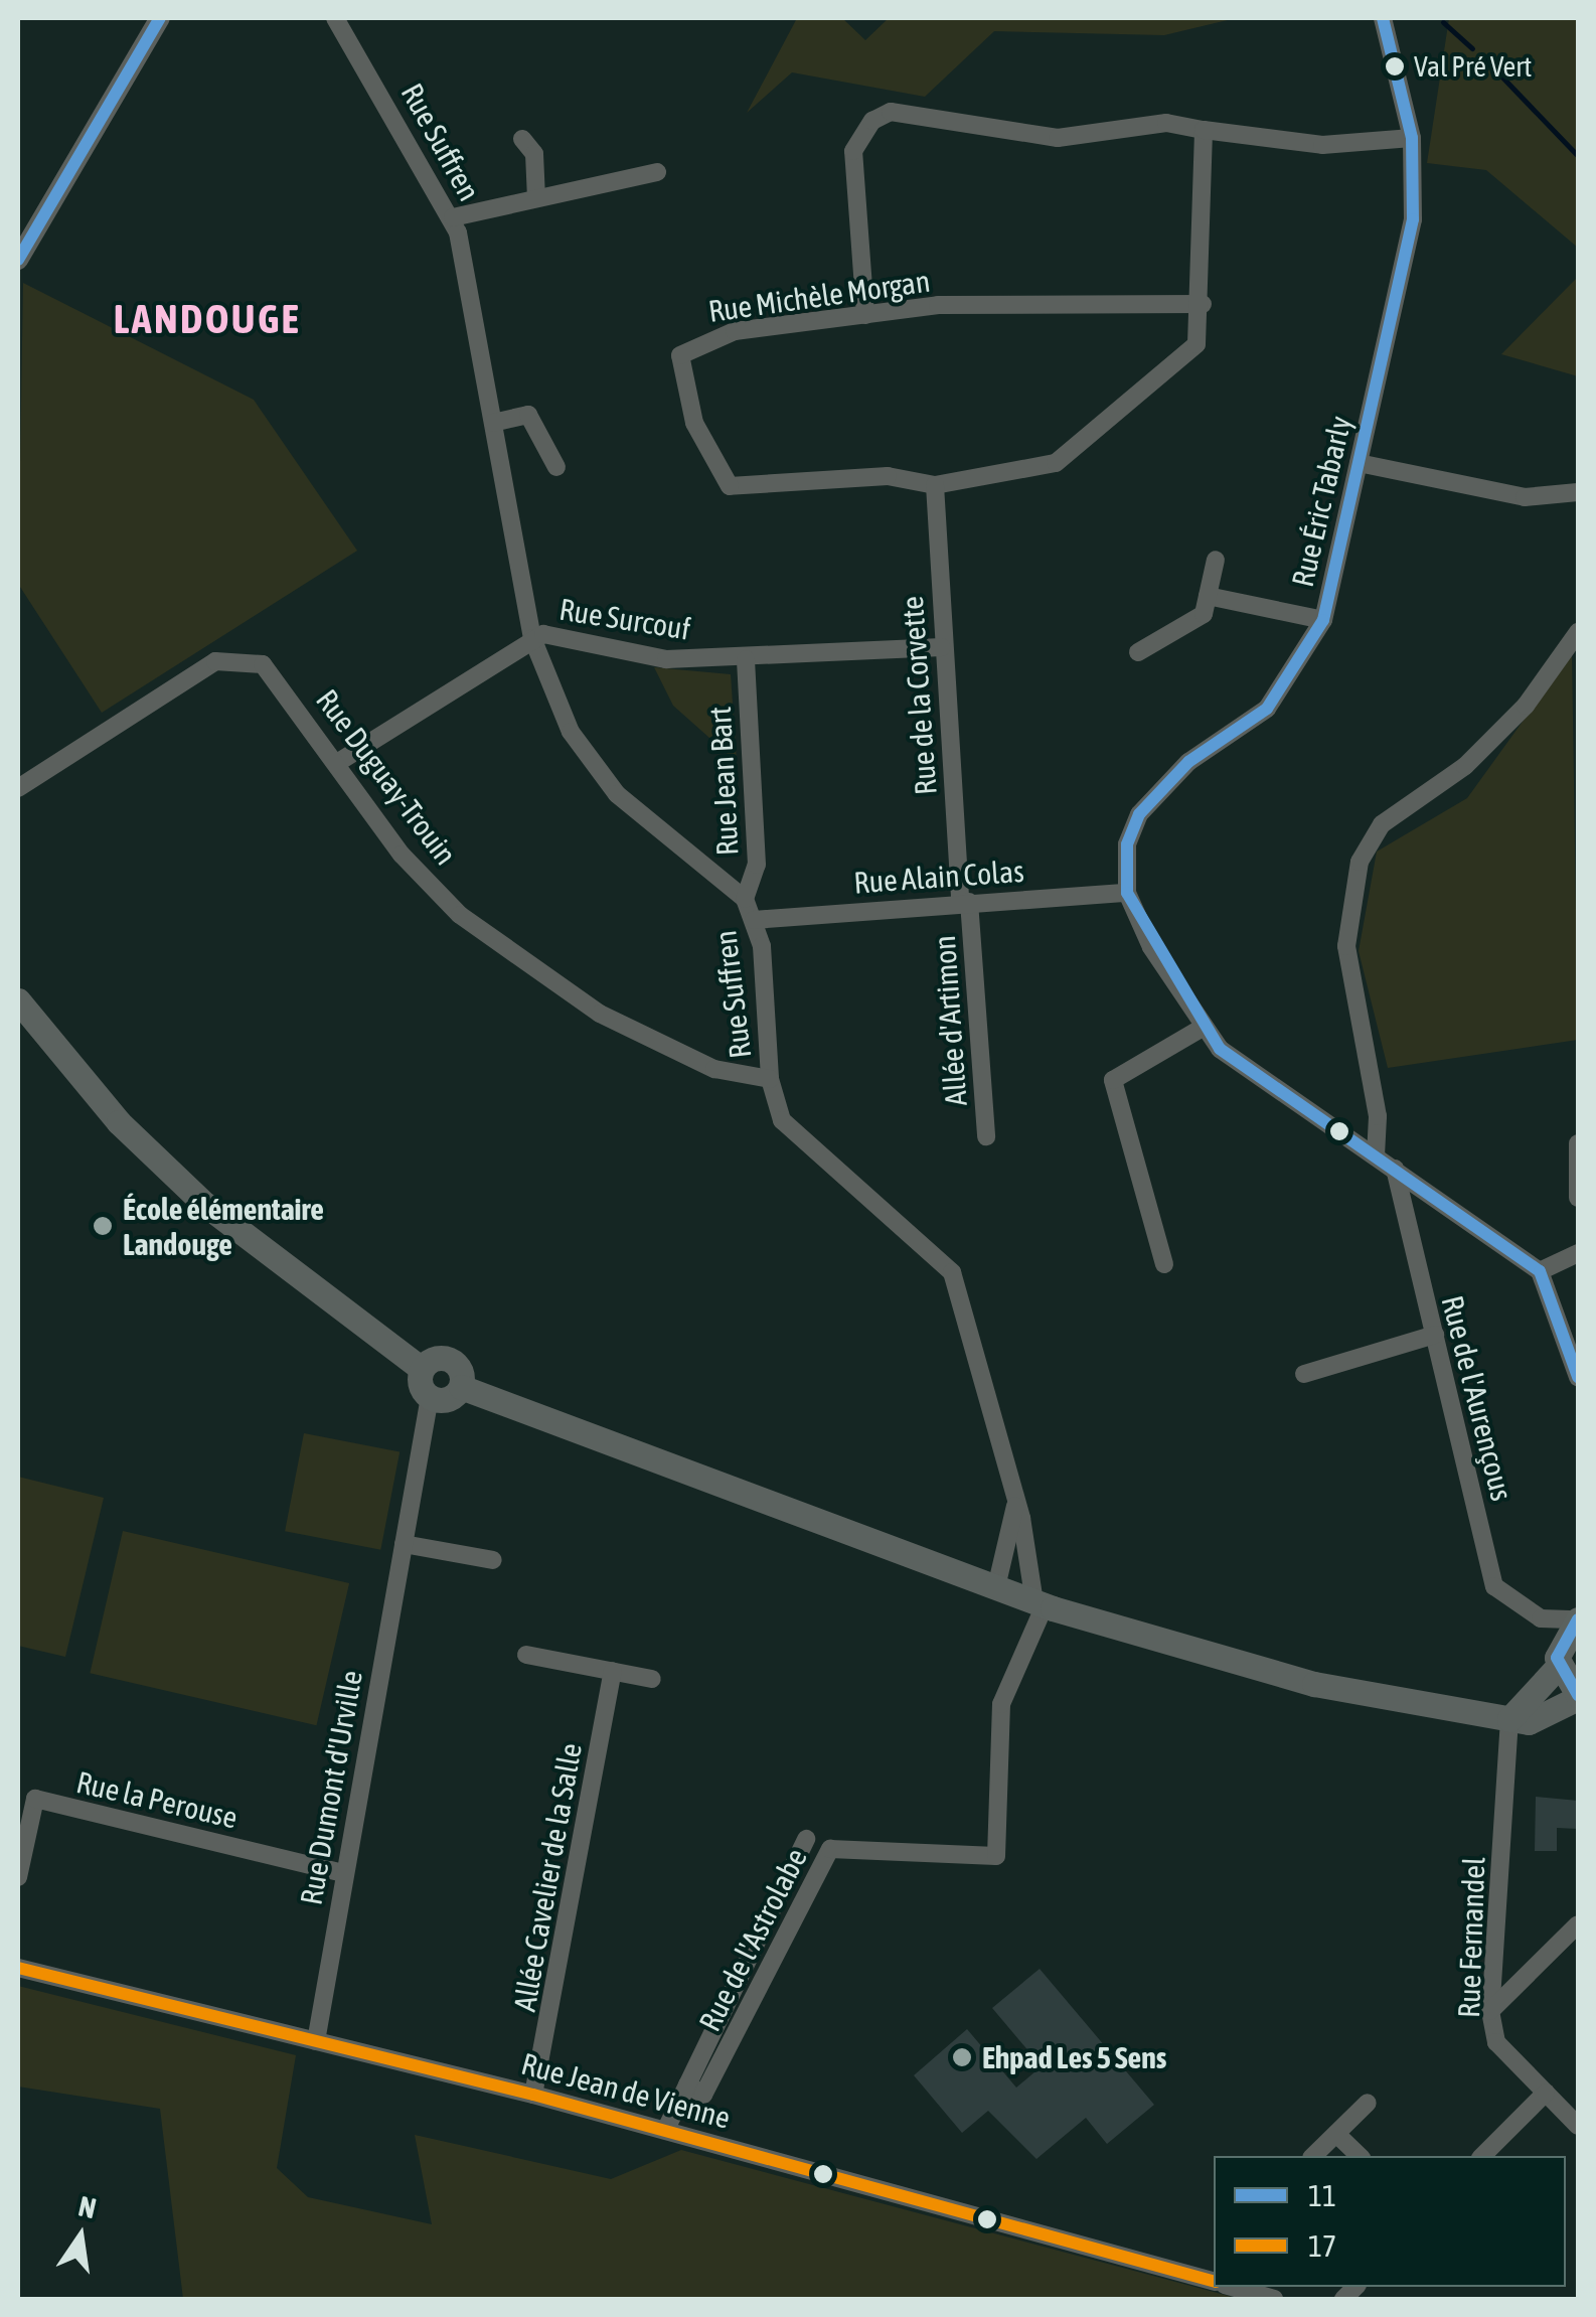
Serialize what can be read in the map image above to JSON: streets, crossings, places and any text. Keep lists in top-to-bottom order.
{
  "streets": {
    "street": [
      "Rue Suffren",
      "Rue Michèle Morgan",
      "Rue Éric Tabarly",
      "Rue Surcouf",
      "Rue de la Corvette",
      "Rue Duguay-Trouin",
      "Rue Jean Bart",
      "Rue Alain Colas",
      "Allée d'Artimon",
      "Rue de l'Aurençous",
      "Rue Dumont d'Urville",
      "Rue la Perouse",
      "Allée Cavelier de la Salle",
      "Rue Fernandel",
      "Rue de l'Astrolabe",
      "Rue Jean de Vienne"
    ]
  },
  "crossings": [
    ["Rue Suffren", "Rue Surcouf"],
    ["Rue Suffren", "Rue Duguay-Trouin"],
    ["Rue Suffren", "Rue Jean Bart"],
    ["Rue Suffren", "Rue Alain Colas"],
    ["Rue Suffren", "Rue de l'Astrolabe"],
    ["Rue Michèle Morgan", "Rue de la Corvette"],
    ["Rue Éric Tabarly", "Rue Alain Colas"],
    ["Rue Éric Tabarly", "Rue de l'Aurençous"],
    ["Rue Surcouf", "Rue de la Corvette"],
    ["Rue Surcouf", "Rue Duguay-Trouin"],
    ["Rue Surcouf", "Rue Jean Bart"],
    ["Rue de la Corvette", "Rue Alain Colas"],
    ["Rue de la Corvette", "Allée d'Artimon"],
    ["Rue Alain Colas", "Allée d'Artimon"],
    ["Rue Dumont d'Urville", "Rue la Perouse"],
    ["Rue Dumont d'Urville", "Rue Jean de Vienne"],
    ["Allée Cavelier de la Salle", "Rue Jean de Vienne"],
    ["Rue de l'Astrolabe", "Rue Jean de Vienne"]
  ],
  "districts": ["LANDOUGE"],
  "places": ["Val Pré Vert", "École élémentaire Landouge", "Ehpad Les 5 Sens"],
  "lines": ["transit line 11", "transit line 17"],
  "legend": ["11", "17"],
  "north": "top"
}
